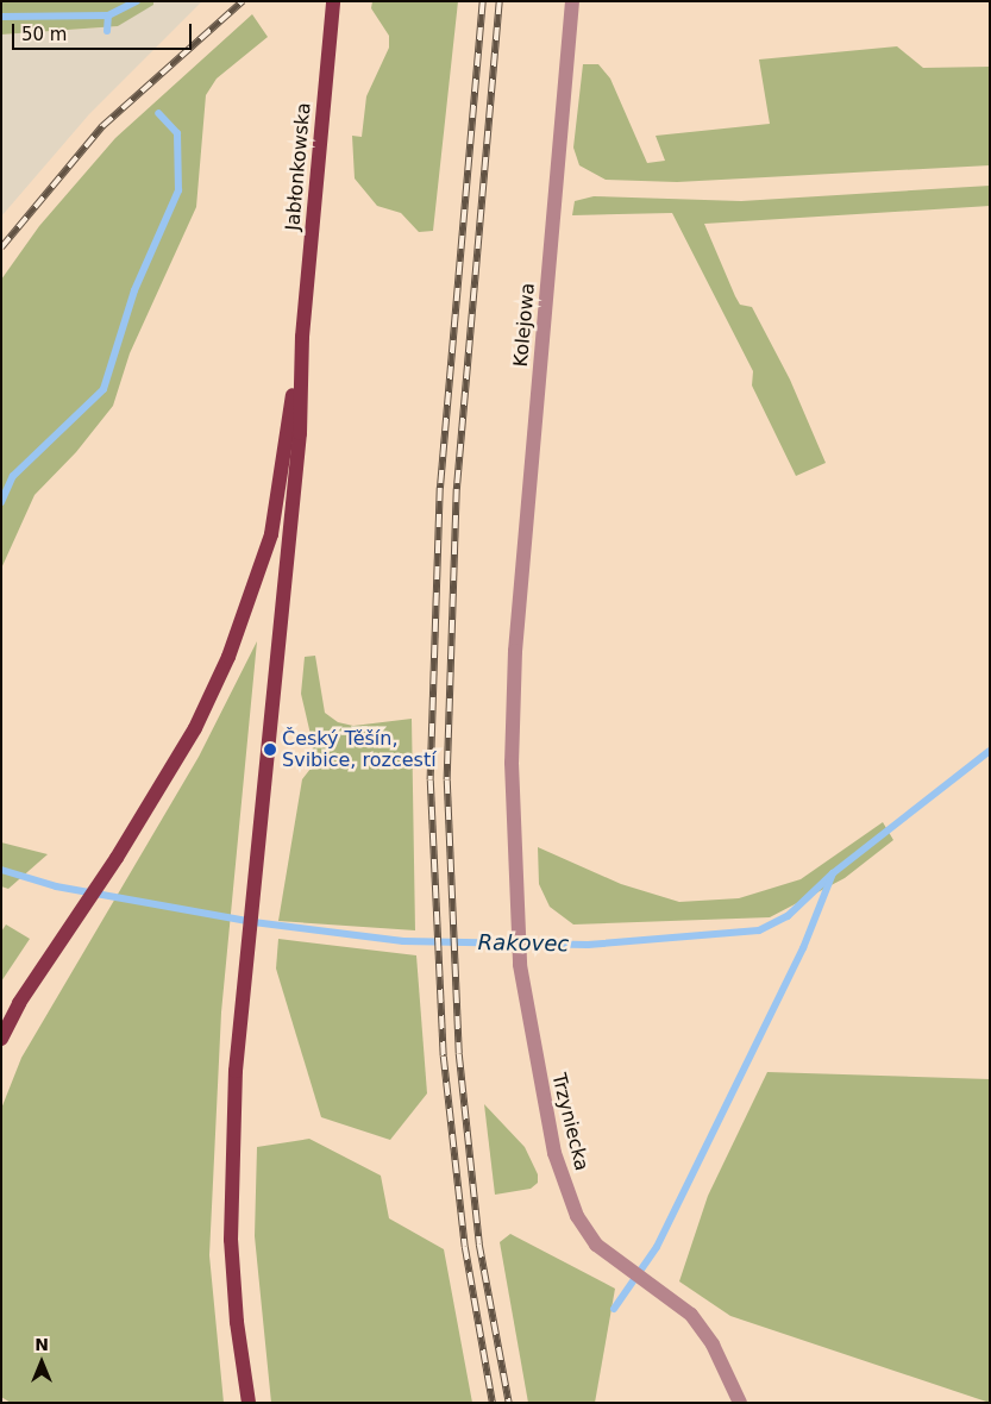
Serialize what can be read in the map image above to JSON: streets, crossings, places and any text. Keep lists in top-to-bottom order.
{
  "streets": {
    "main road": ["Jabłonkowska"],
    "street": ["Kolejowa", "Trzyniecka"]
  },
  "crossings": [
    ["Kolejowa", "Trzyniecka"]
  ],
  "water": ["Rakovec"],
  "places": ["Český Těšín, Svibice, rozcestí"],
  "scale_bar": "50 m",
  "north": "top"
}
